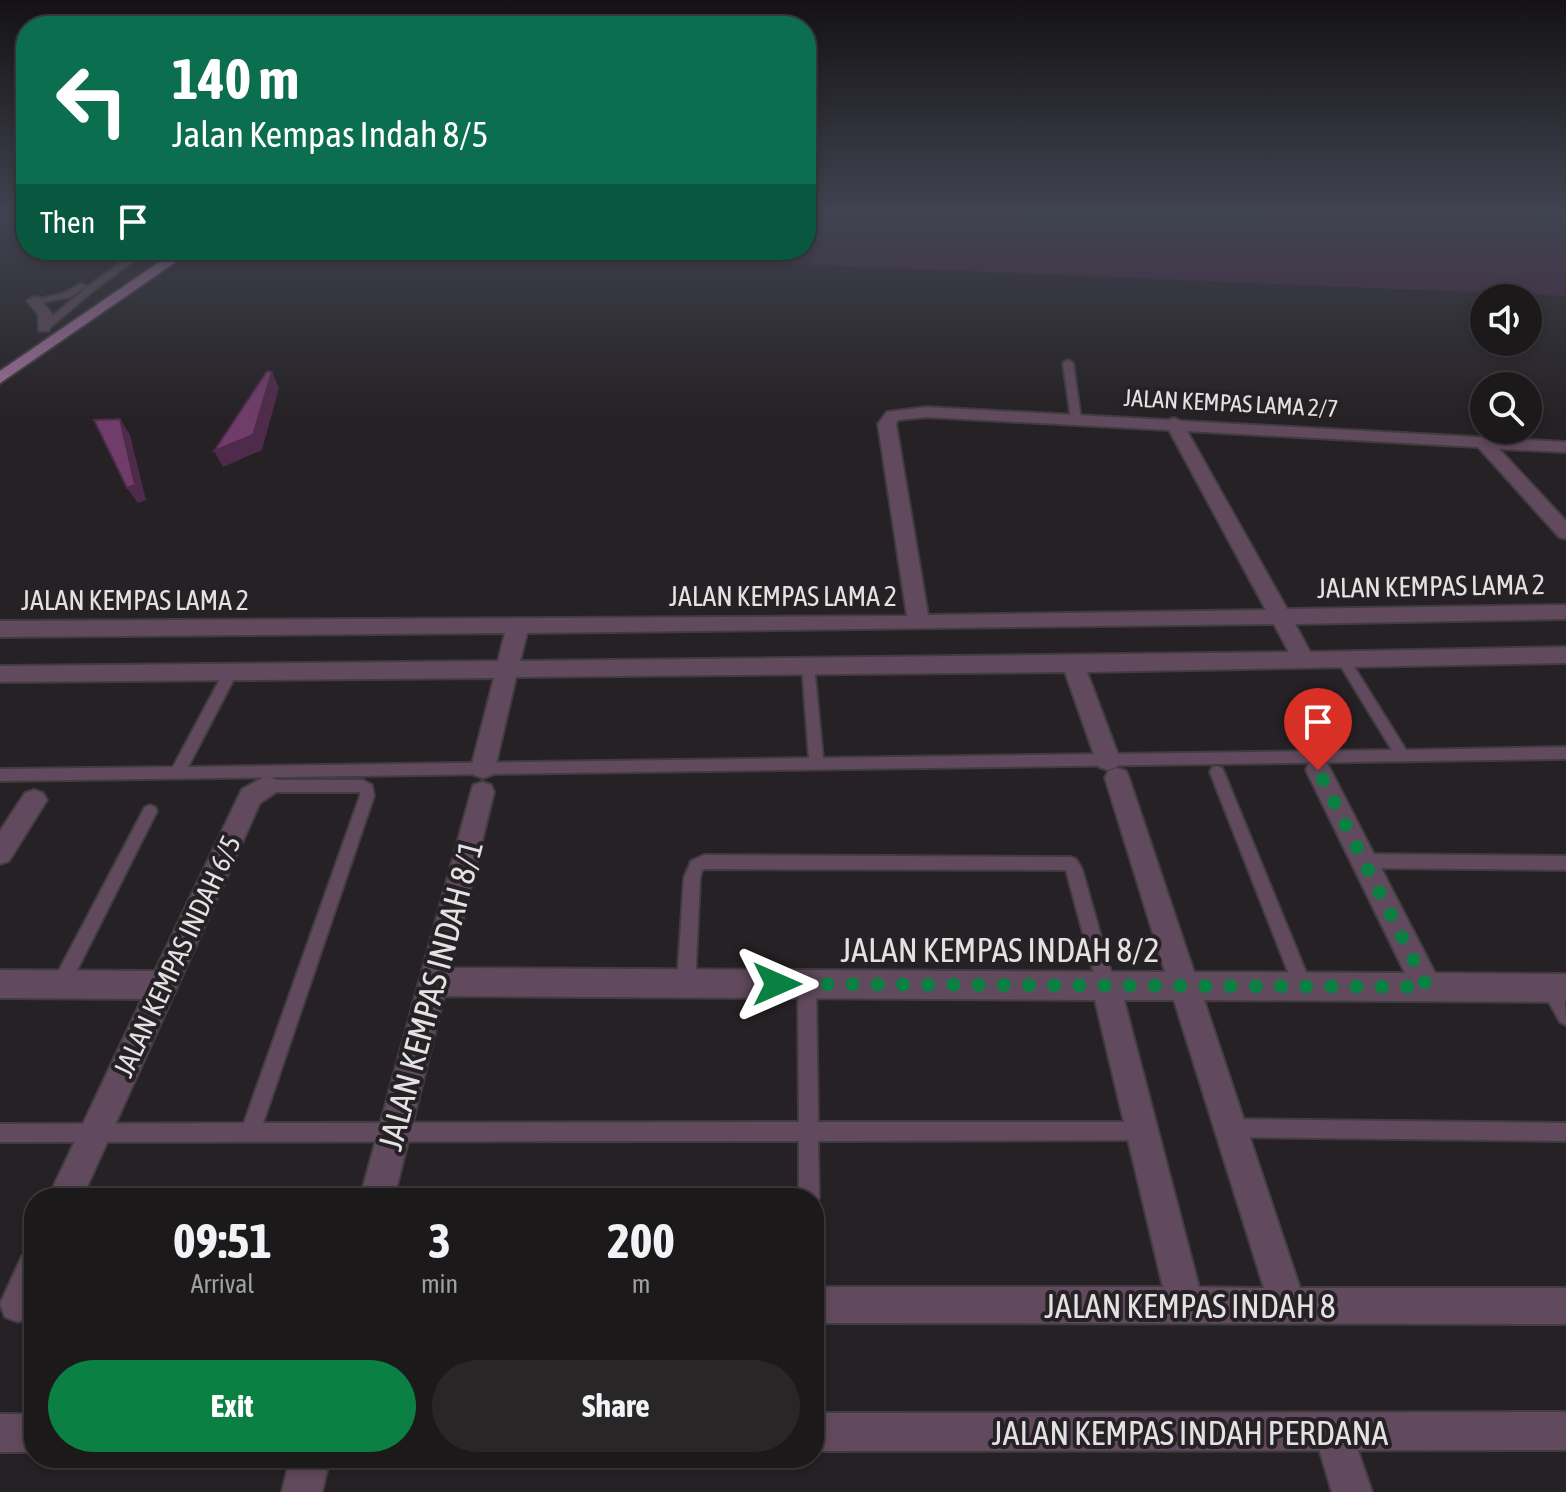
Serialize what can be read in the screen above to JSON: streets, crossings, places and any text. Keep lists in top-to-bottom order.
{
  "streets": {
    "street": [
      "JALAN KEMPAS LAMA 2/7",
      "JALAN KEMPAS LAMA 2",
      "JALAN KEMPAS INDAH 8/2",
      "JALAN KEMPAS INDAH 6/5",
      "JALAN KEMPAS INDAH 8/1",
      "JALAN KEMPAS INDAH 8",
      "JALAN KEMPAS INDAH PERDANA"
    ]
  },
  "crossings": [
    ["JALAN KEMPAS LAMA 2/7", "JALAN KEMPAS LAMA 2"],
    ["JALAN KEMPAS LAMA 2", "JALAN KEMPAS INDAH 8/1"],
    ["JALAN KEMPAS INDAH 8/2", "JALAN KEMPAS INDAH 8/1"]
  ],
  "page": {
    "turn": ["140 m", "Jalan Kempas Indah 8/5"],
    "then": "Then",
    "eta": [
      "09:51",
      "Arrival",
      "3",
      "min",
      "200",
      "m"
    ],
    "buttons": ["Exit", "Share"]
  }
}
